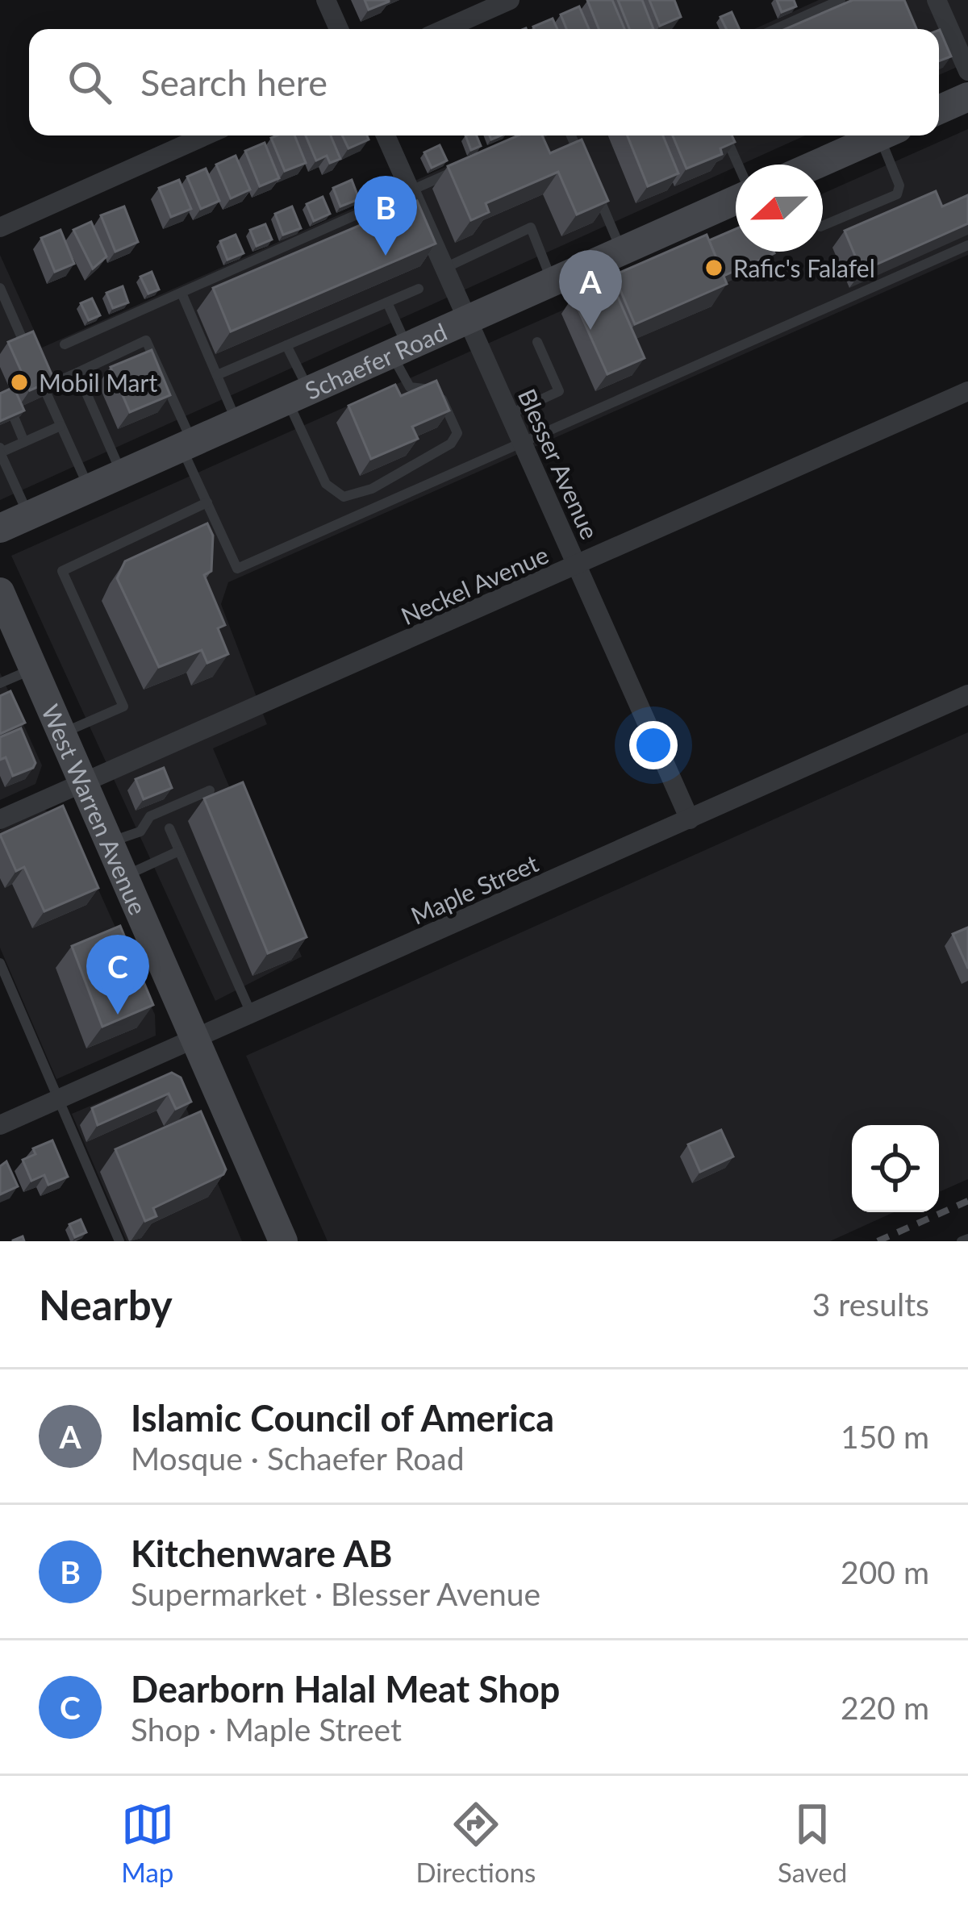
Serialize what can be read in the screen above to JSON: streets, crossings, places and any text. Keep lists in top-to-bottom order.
{
  "streets": {
    "main road": ["Schaefer Road", "West Warren Avenue"],
    "street": ["Blesser Avenue", "Neckel Avenue", "Maple Street"]
  },
  "crossings": [
    ["Schaefer Road", "Blesser Avenue"],
    ["Blesser Avenue", "Neckel Avenue"],
    ["Blesser Avenue", "Maple Street"],
    ["Neckel Avenue", "West Warren Avenue"],
    ["West Warren Avenue", "Maple Street"]
  ],
  "places": ["Rafic's Falafel", "Mobil Mart"],
  "north": "left",
  "page": {
    "search": "Search here",
    "pins": ["B", "A", "C"],
    "heading": ["Nearby", "3 results"],
    "list": [
      {
        "mark": "A",
        "name": "Islamic Council of America",
        "note": "Mosque · Schaefer Road",
        "value": "150 m"
      },
      {
        "mark": "B",
        "name": "Kitchenware AB",
        "note": "Supermarket · Blesser Avenue",
        "value": "200 m"
      },
      {
        "mark": "C",
        "name": "Dearborn Halal Meat Shop",
        "note": "Shop · Maple Street",
        "value": "220 m"
      }
    ],
    "nav": ["Map", "Directions", "Saved"]
  }
}
